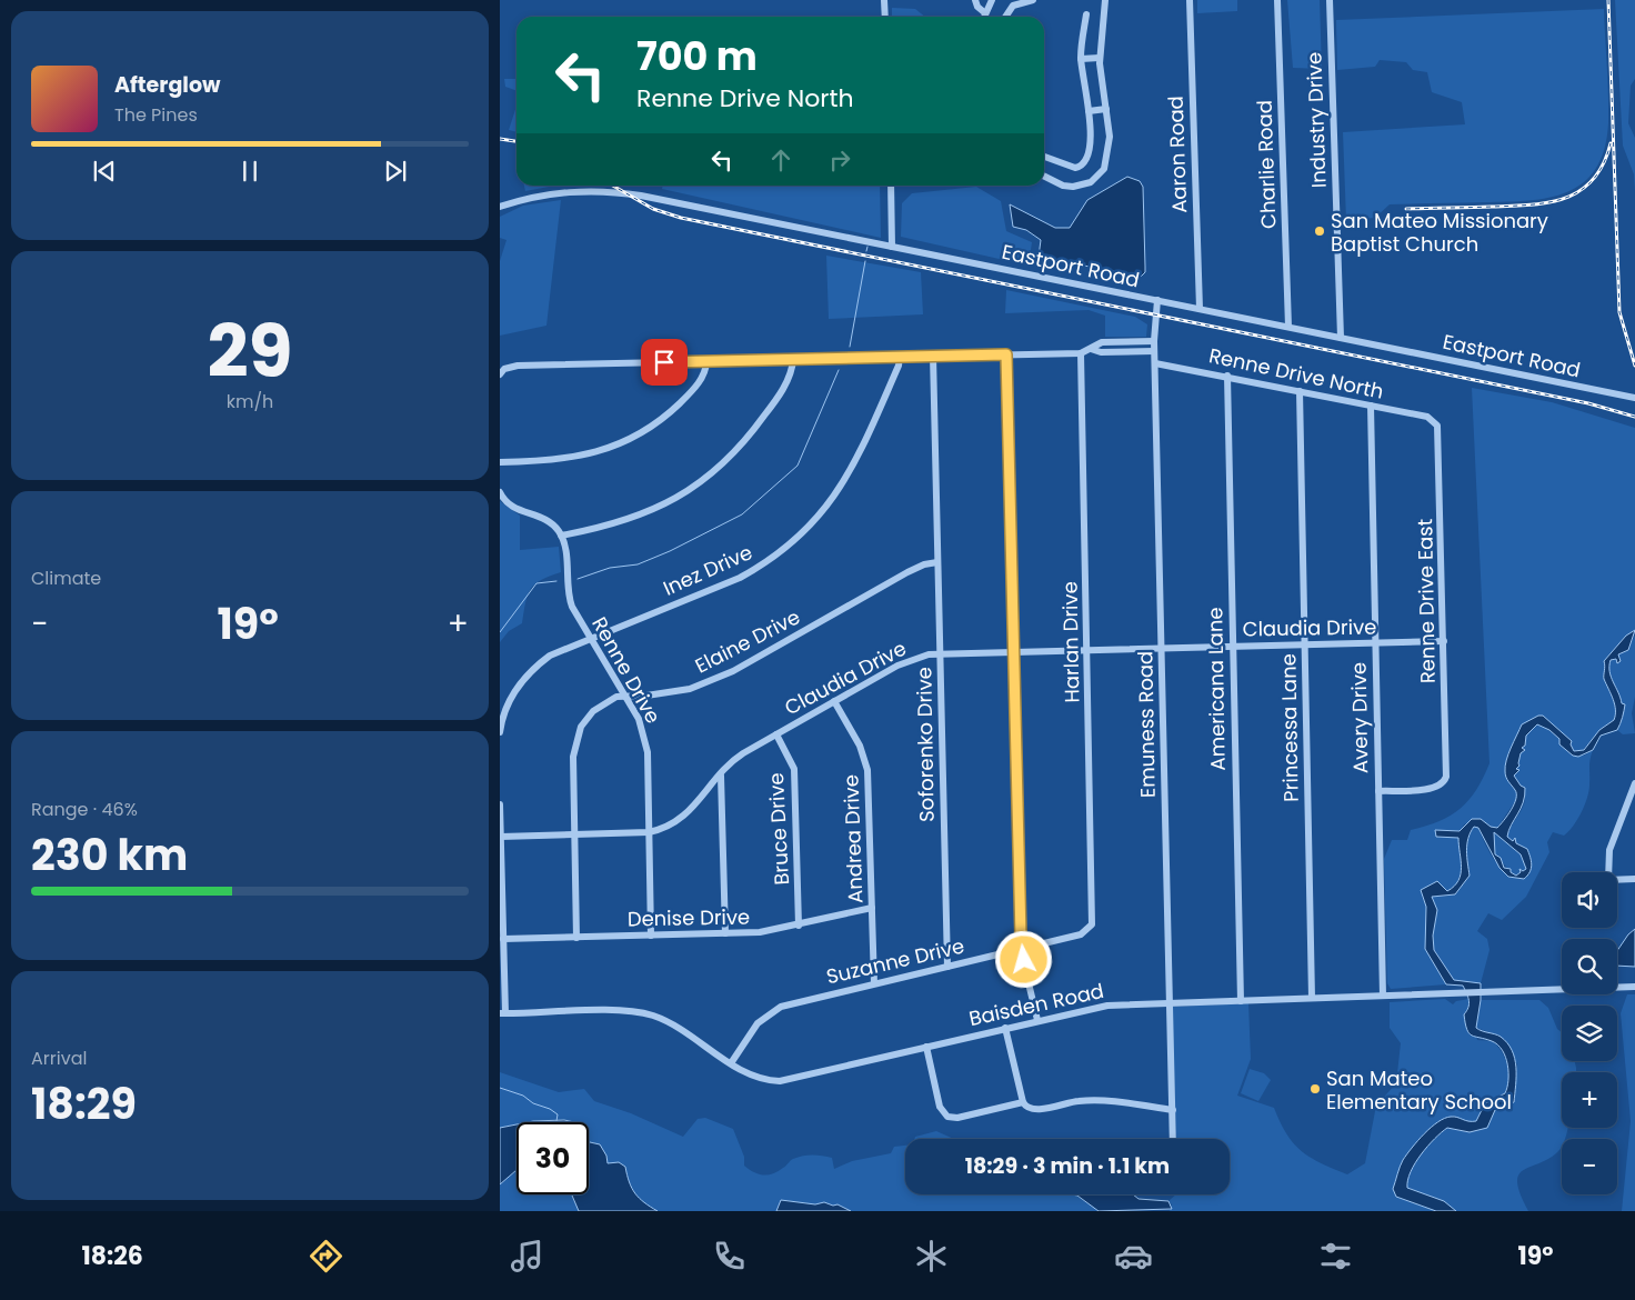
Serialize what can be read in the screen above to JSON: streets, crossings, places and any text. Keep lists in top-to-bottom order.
{
  "streets": {
    "street": [
      "Industry Drive",
      "Aaron Road",
      "Charlie Road",
      "Eastport Road",
      "Renne Drive North",
      "Inez Drive",
      "Renne Drive East",
      "Claudia Drive",
      "Elaine Drive",
      "Harlan Drive",
      "Renne Drive",
      "Americana Lane",
      "Avery Drive",
      "Emuness Road",
      "Princessa Lane",
      "Soforenko Drive",
      "Bruce Drive",
      "Andrea Drive",
      "Denise Drive",
      "Suzanne Drive",
      "Baisden Road"
    ]
  },
  "crossings": [
    ["Industry Drive", "Eastport Road"],
    ["Aaron Road", "Eastport Road"],
    ["Charlie Road", "Eastport Road"],
    ["Eastport Road", "Emuness Road"],
    ["Renne Drive North", "Renne Drive East"],
    ["Renne Drive North", "Americana Lane"],
    ["Renne Drive North", "Avery Drive"],
    ["Renne Drive North", "Emuness Road"],
    ["Renne Drive North", "Princessa Lane"],
    ["Inez Drive", "Renne Drive"],
    ["Renne Drive East", "Claudia Drive"],
    ["Renne Drive East", "Avery Drive"],
    ["Claudia Drive", "Elaine Drive"],
    ["Claudia Drive", "Harlan Drive"],
    ["Claudia Drive", "Renne Drive"],
    ["Claudia Drive", "Americana Lane"],
    ["Claudia Drive", "Avery Drive"],
    ["Claudia Drive", "Emuness Road"],
    ["Claudia Drive", "Princessa Lane"],
    ["Claudia Drive", "Soforenko Drive"],
    ["Claudia Drive", "Bruce Drive"],
    ["Claudia Drive", "Andrea Drive"],
    ["Elaine Drive", "Renne Drive"],
    ["Elaine Drive", "Soforenko Drive"],
    ["Elaine Drive", "Denise Drive"],
    ["Harlan Drive", "Suzanne Drive"],
    ["Renne Drive", "Denise Drive"],
    ["Americana Lane", "Baisden Road"],
    ["Avery Drive", "Baisden Road"],
    ["Emuness Road", "Baisden Road"],
    ["Princessa Lane", "Baisden Road"],
    ["Soforenko Drive", "Suzanne Drive"],
    ["Bruce Drive", "Denise Drive"],
    ["Andrea Drive", "Denise Drive"],
    ["Andrea Drive", "Suzanne Drive"],
    ["Suzanne Drive", "Baisden Road"]
  ],
  "places": ["San Mateo Missionary Baptist Church", "San Mateo Elementary School"],
  "page": {
    "turn": ["700 m", "Renne Drive North"],
    "song": ["Afterglow", "The Pines"],
    "tile": [
      ["29", "km/h"],
      "Climate",
      ["Range · 46%", "230 km"],
      ["Arrival", "18:29"]
    ],
    "heat": ["−", "19°", "+"],
    "map_buttons": ["+", "−"],
    "limit": "30",
    "trip": "18:29 · 3 min · 1.1 km",
    "tabs": ["18:26", "19°"]
  }
}
